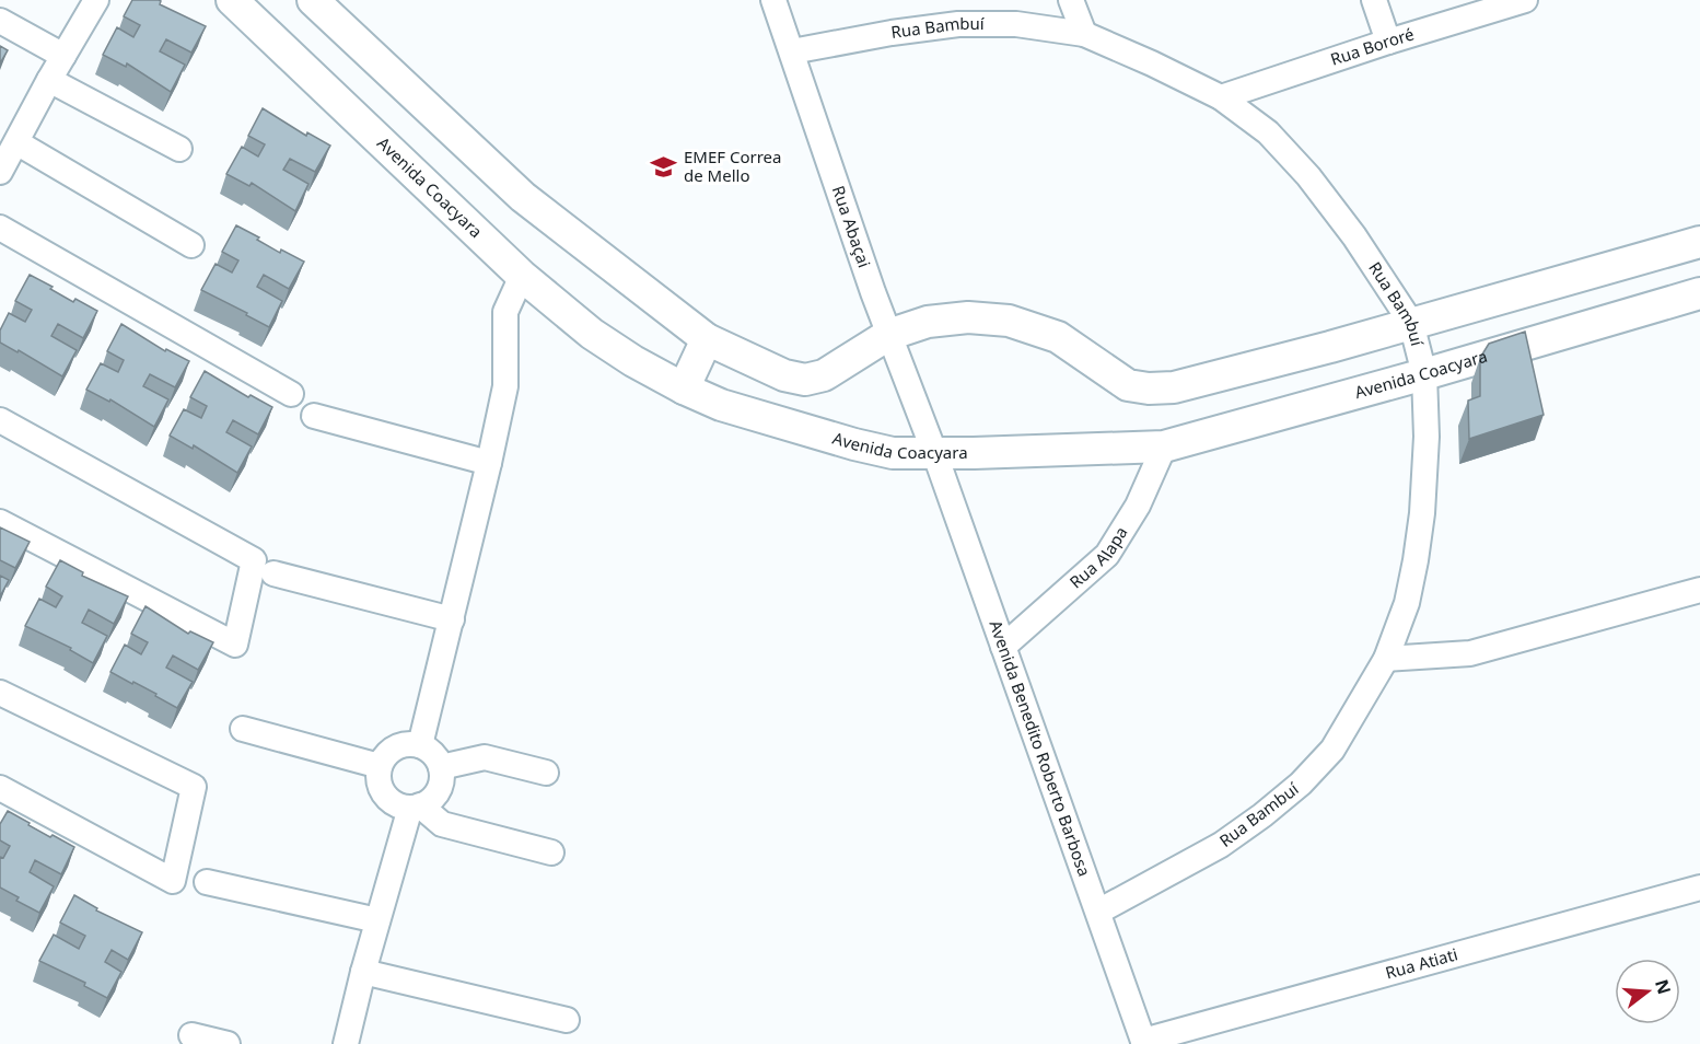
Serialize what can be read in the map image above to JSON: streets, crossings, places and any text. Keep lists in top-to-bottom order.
{
  "streets": {
    "street": [
      "Rua Bambuí",
      "Rua Bororé",
      "Avenida Coacyara",
      "Rua Abaçai",
      "Rua Alapa",
      "Avenida Benedito Roberto Barbosa",
      "Rua Atiati"
    ]
  },
  "crossings": [
    ["Rua Bambuí", "Rua Bororé"],
    ["Rua Bambuí", "Avenida Coacyara"],
    ["Rua Bambuí", "Rua Abaçai"],
    ["Rua Bambuí", "Avenida Benedito Roberto Barbosa"],
    ["Avenida Coacyara", "Rua Abaçai"],
    ["Avenida Coacyara", "Rua Alapa"],
    ["Avenida Coacyara", "Avenida Benedito Roberto Barbosa"],
    ["Rua Abaçai", "Avenida Benedito Roberto Barbosa"],
    ["Rua Alapa", "Avenida Benedito Roberto Barbosa"],
    ["Avenida Benedito Roberto Barbosa", "Rua Atiati"]
  ],
  "places": {
    "school or university": ["EMEF Correa de Mello"]
  },
  "north": "right"
}
